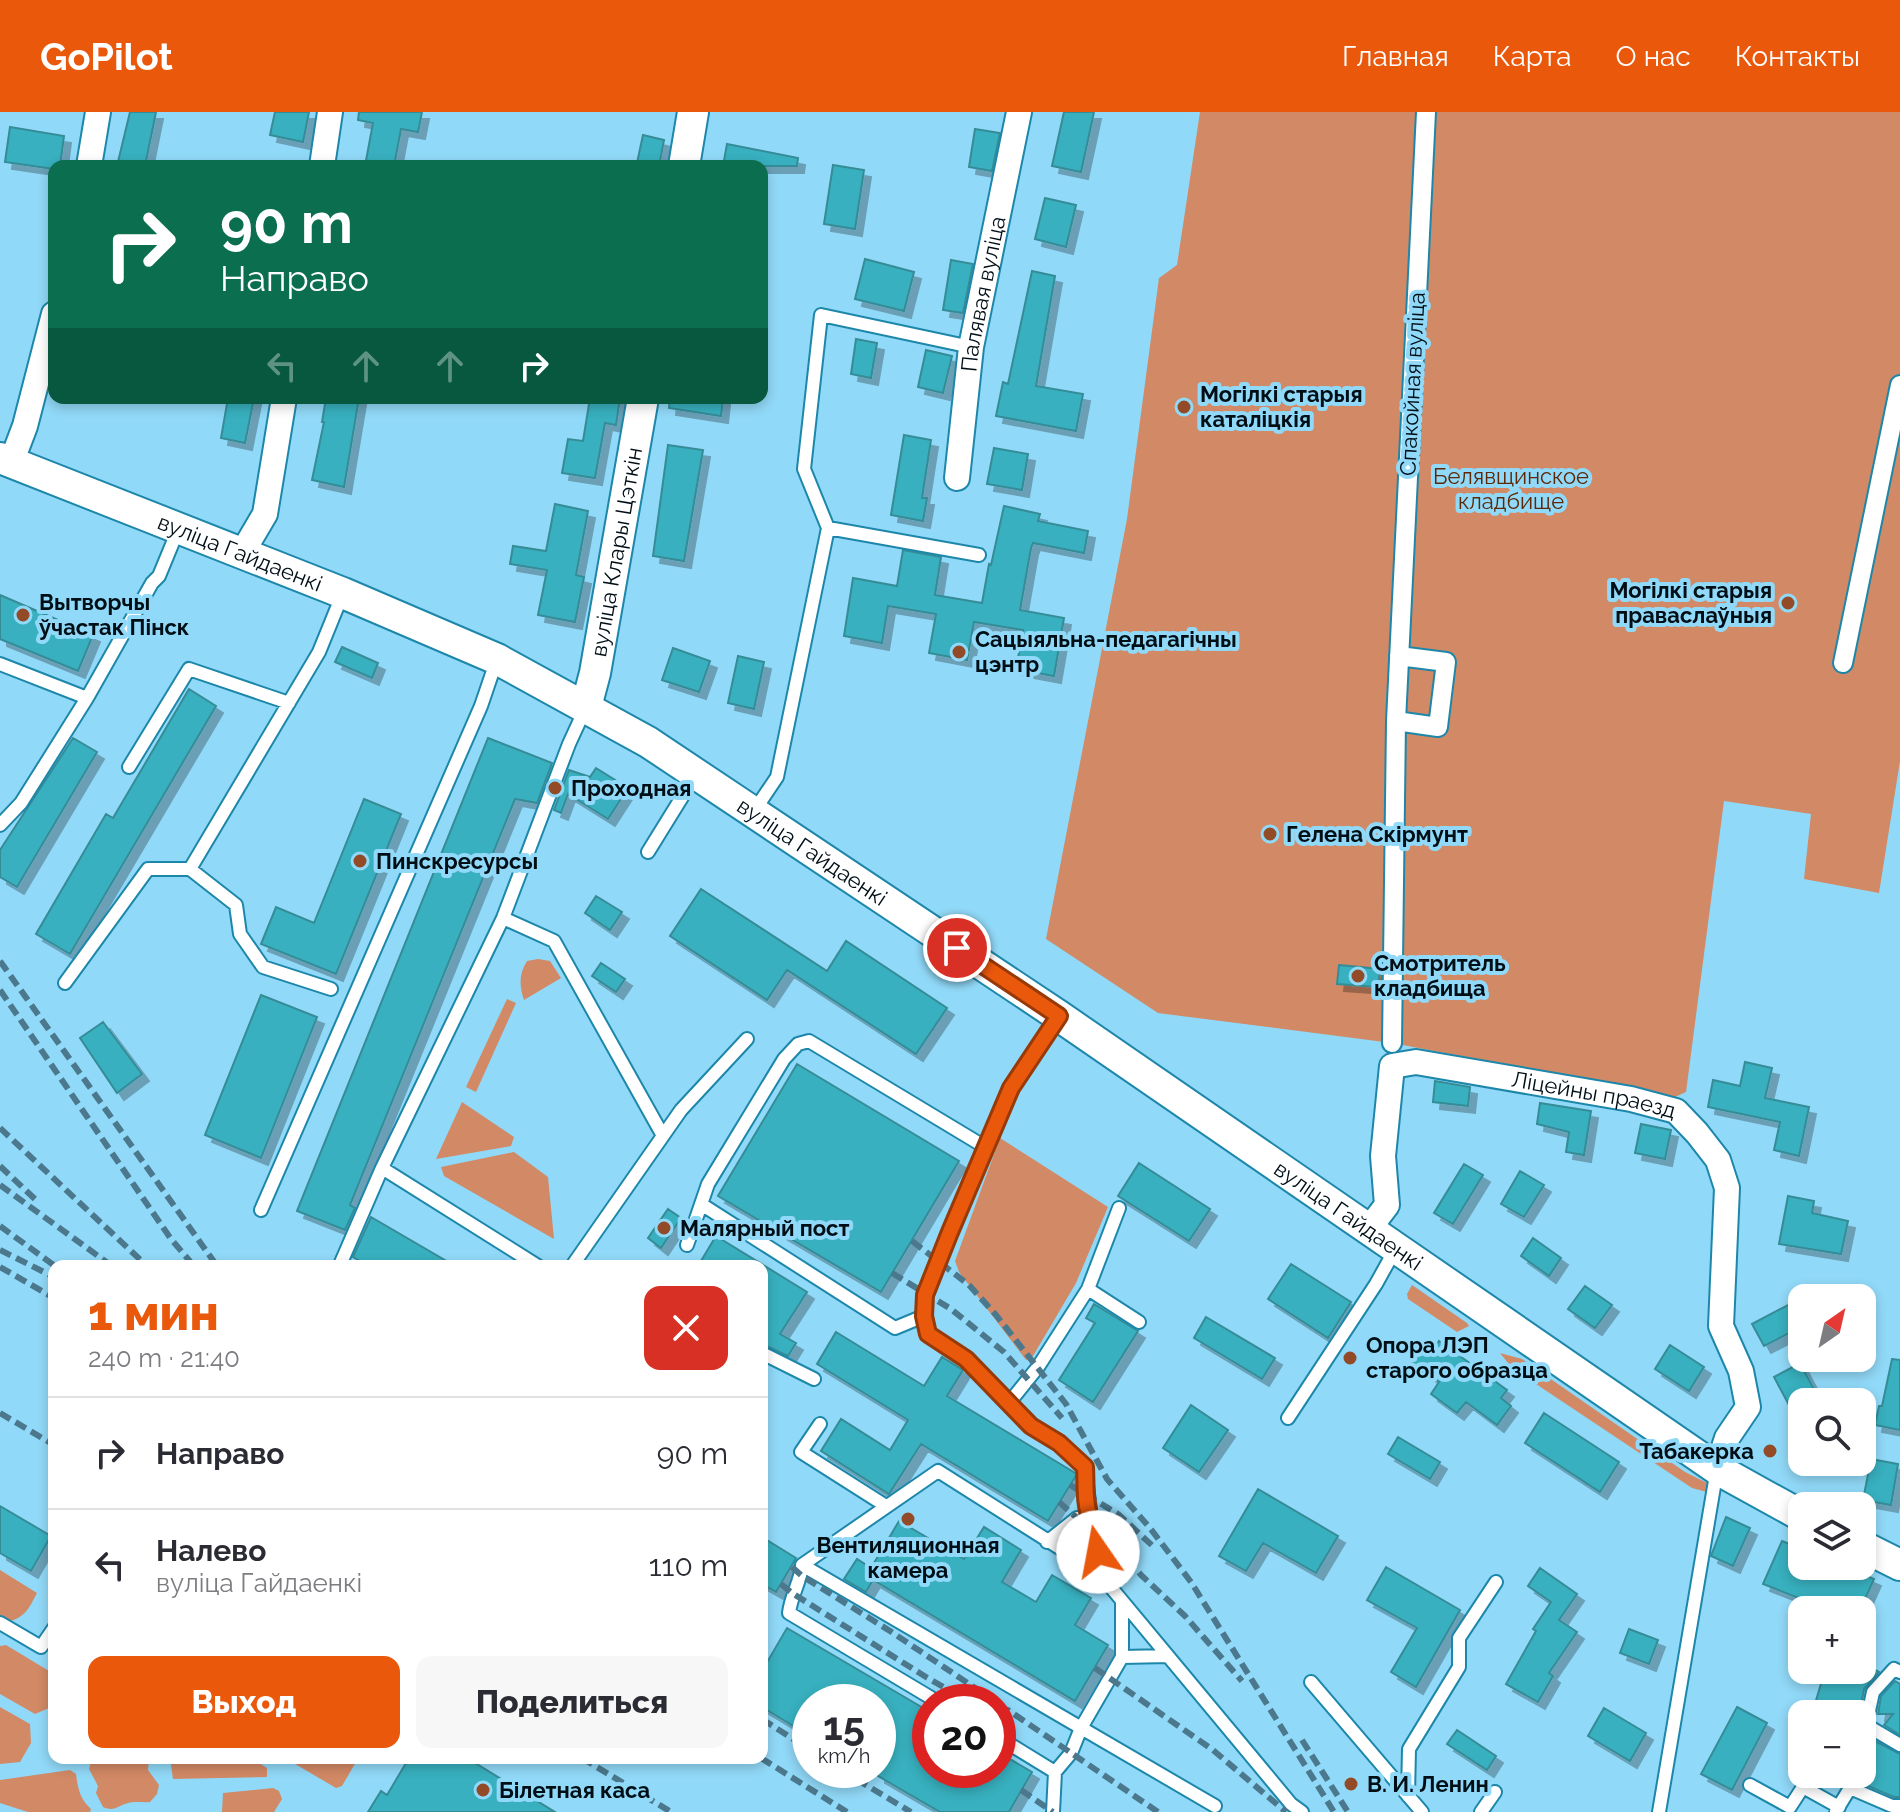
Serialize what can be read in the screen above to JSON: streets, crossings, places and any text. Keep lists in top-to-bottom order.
{
  "streets": {
    "street": [
      "Палявая вуліца",
      "Спакойная вуліца",
      "вуліца Гайдаенкі",
      "вуліца Клары Цэткін",
      "Ліцейны праезд"
    ]
  },
  "crossings": [
    ["Спакойная вуліца", "Ліцейны праезд"],
    ["вуліца Гайдаенкі", "вуліца Клары Цэткін"],
    ["вуліца Гайдаенкі", "Ліцейны праезд"]
  ],
  "parks": ["Белявщинское кладбище"],
  "places": [
    "Могілкі старыя каталіцкія",
    "Могілкі старыя праваслаўныя",
    "Вытворчы ўчастак Пінск",
    "Сацыяльна-педагагічны цэнтр",
    "Проходная",
    "Гелена Скірмунт",
    "Пинскресурсы",
    "Смотритель кладбища",
    "Малярный пост",
    "Опора ЛЭП старого образца",
    "Табакерка",
    "Вентиляционная камера",
    "В. И. Ленин",
    "Білетная каса"
  ],
  "north": "top right",
  "page": {
    "header": "GoPilot",
    "nav": [
      "Главная",
      "Карта",
      "О нас",
      "Контакты"
    ],
    "turn": ["90 m", "Направо"],
    "heading": ["1 мин", "240 m · 21:40"],
    "map_buttons": ["+", "−"],
    "list": [
      {
        "name": "Направо",
        "value": "90 m"
      },
      {
        "name": "Налево",
        "note": "вуліца Гайдаенкі",
        "value": "110 m"
      }
    ],
    "buttons": ["Выход", "Поделиться"],
    "speed": "15 km/h",
    "limit": "20"
  }
}
